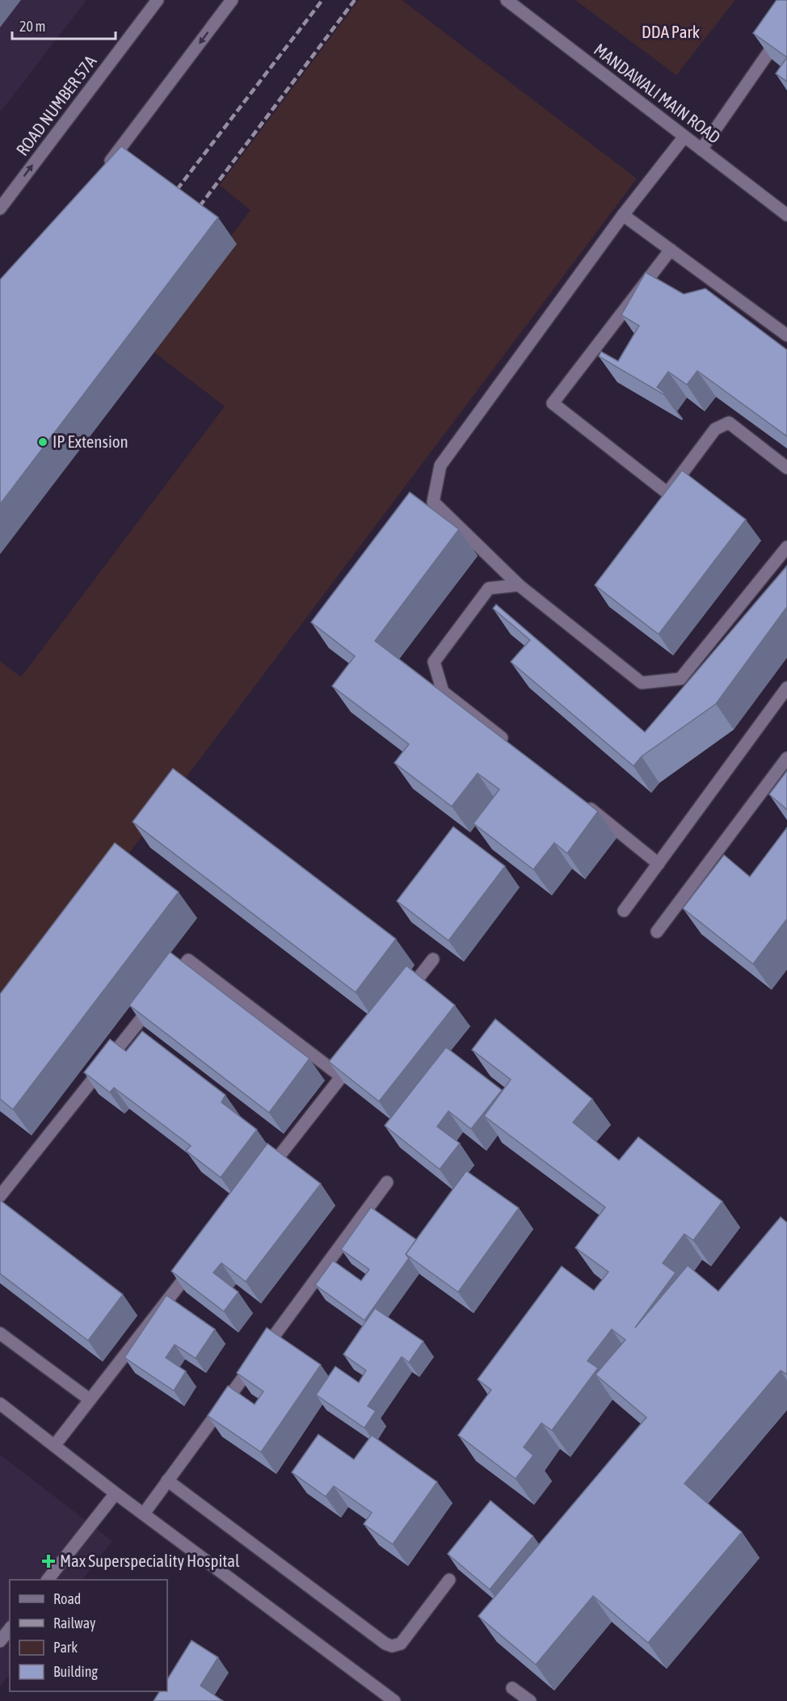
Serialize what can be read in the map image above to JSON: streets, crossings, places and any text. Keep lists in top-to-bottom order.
{
  "streets": {
    "street": ["MANDAWALI MAIN ROAD", "ROAD NUMBER 57A"]
  },
  "parks": ["DDA Park"],
  "places": {
    "other": ["IP Extension"],
    "health": ["Max Superspeciality Hospital"]
  },
  "legend": [
    "Road",
    "Railway",
    "Park",
    "Building"
  ],
  "scale_bar": "20 m"
}
